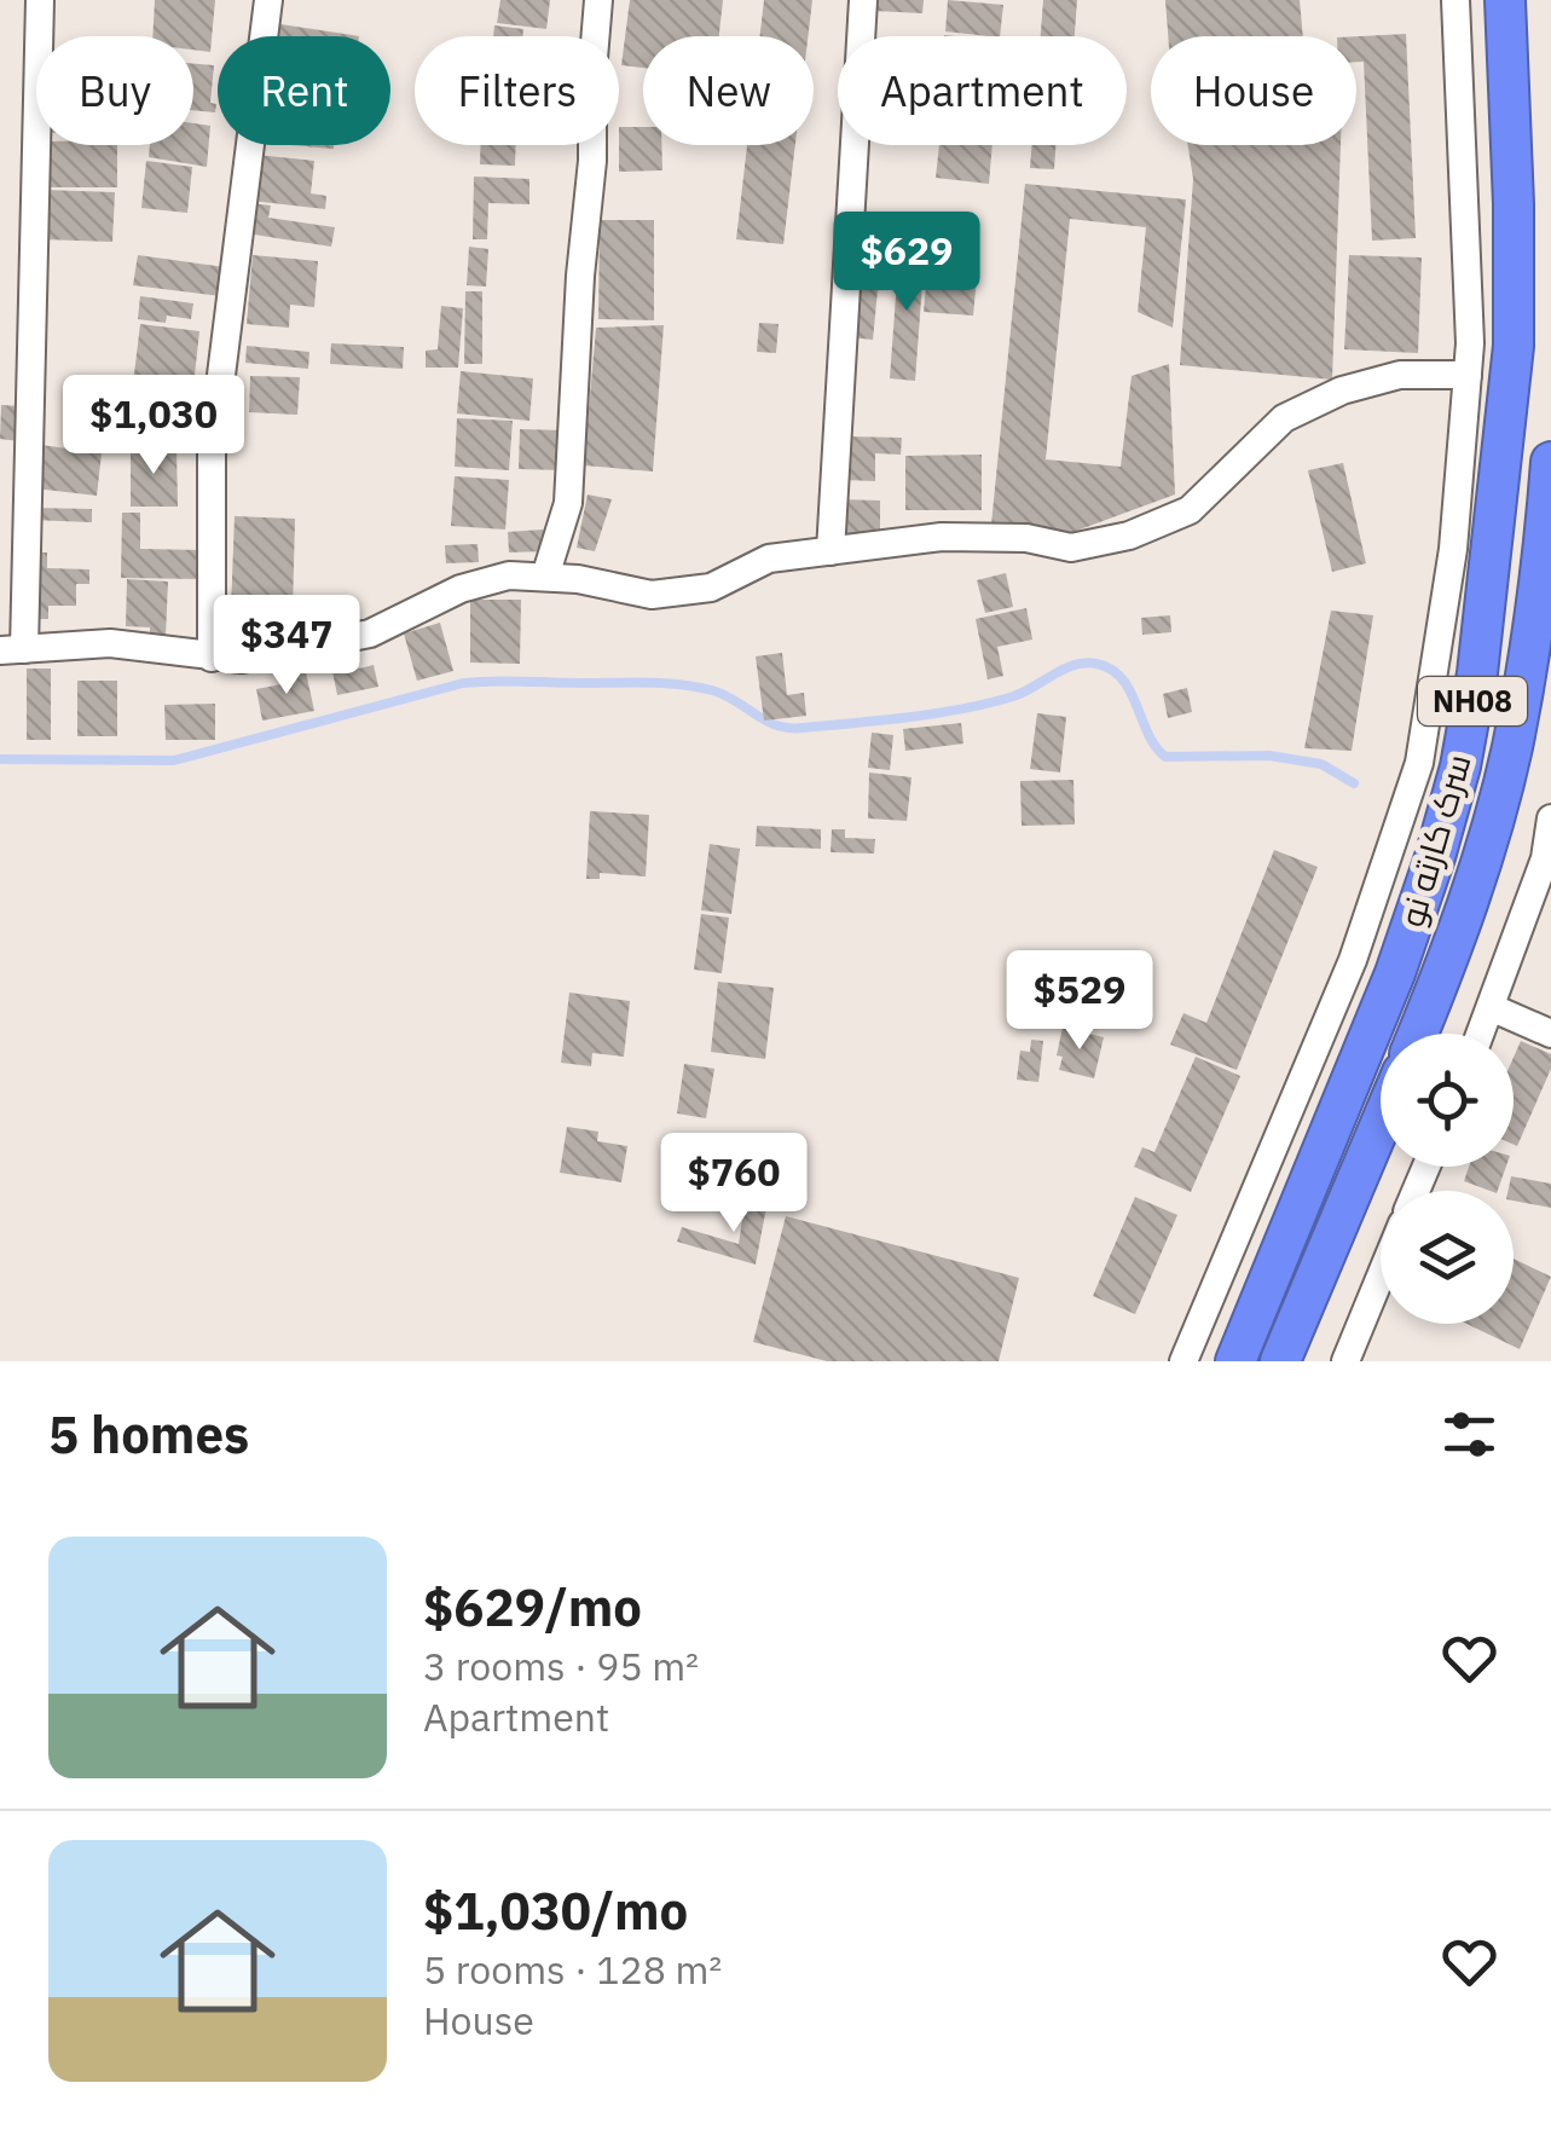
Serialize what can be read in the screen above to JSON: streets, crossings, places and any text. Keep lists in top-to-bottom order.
{
  "streets": {
    "highway": ["NH08", "سرک کارته نو"]
  },
  "page": {
    "chip": [
      "Buy",
      "Rent",
      "Filters",
      "New",
      "Apartment",
      "House"
    ],
    "price": [
      "$629",
      "$1,030",
      "$347",
      "$529",
      "$760"
    ],
    "heading": "5 homes",
    "list": [
      {
        "name": "$629/mo",
        "note": "3 rooms · 95 m² · Apartment"
      },
      {
        "name": "$1,030/mo",
        "note": "5 rooms · 128 m² · House"
      }
    ]
  }
}
